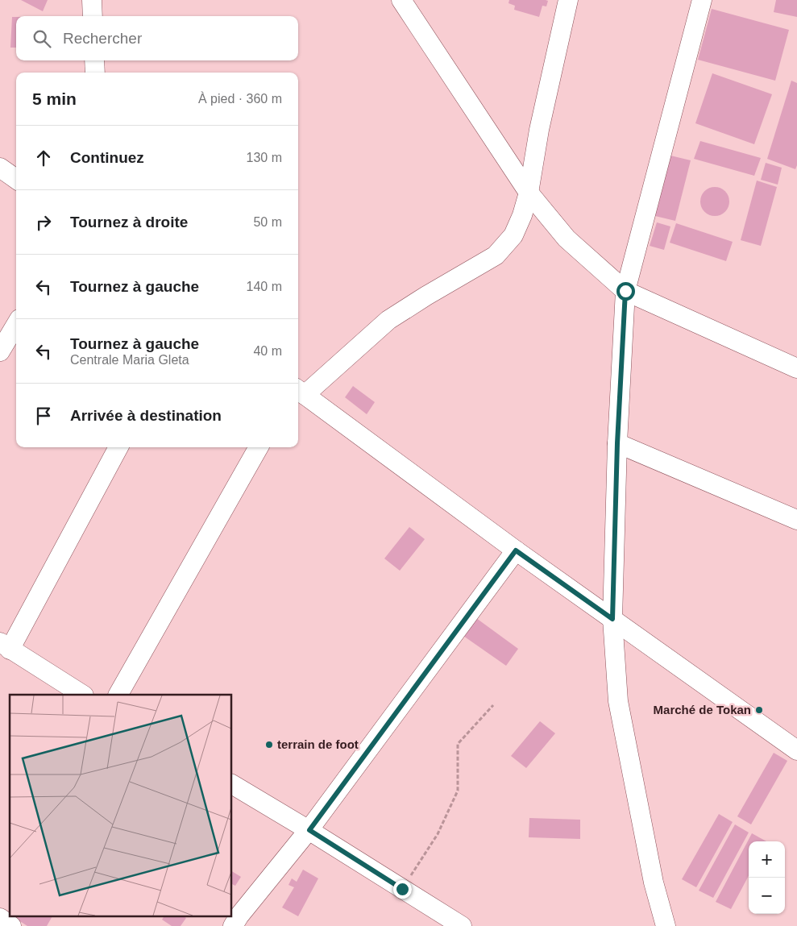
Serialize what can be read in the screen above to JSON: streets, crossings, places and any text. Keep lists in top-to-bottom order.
{
  "places": ["Marché de Tokan", "terrain de foot"],
  "page": {
    "search": "Rechercher",
    "heading": ["5 min", "À pied · 360 m"],
    "list": [
      ["Continuez", "130 m"],
      ["Tournez à droite", "50 m"],
      ["Tournez à gauche", "140 m"],
      ["Tournez à gauche", "Centrale Maria Gleta", "40 m"],
      "Arrivée à destination"
    ],
    "map_buttons": ["+", "−"]
  }
}
